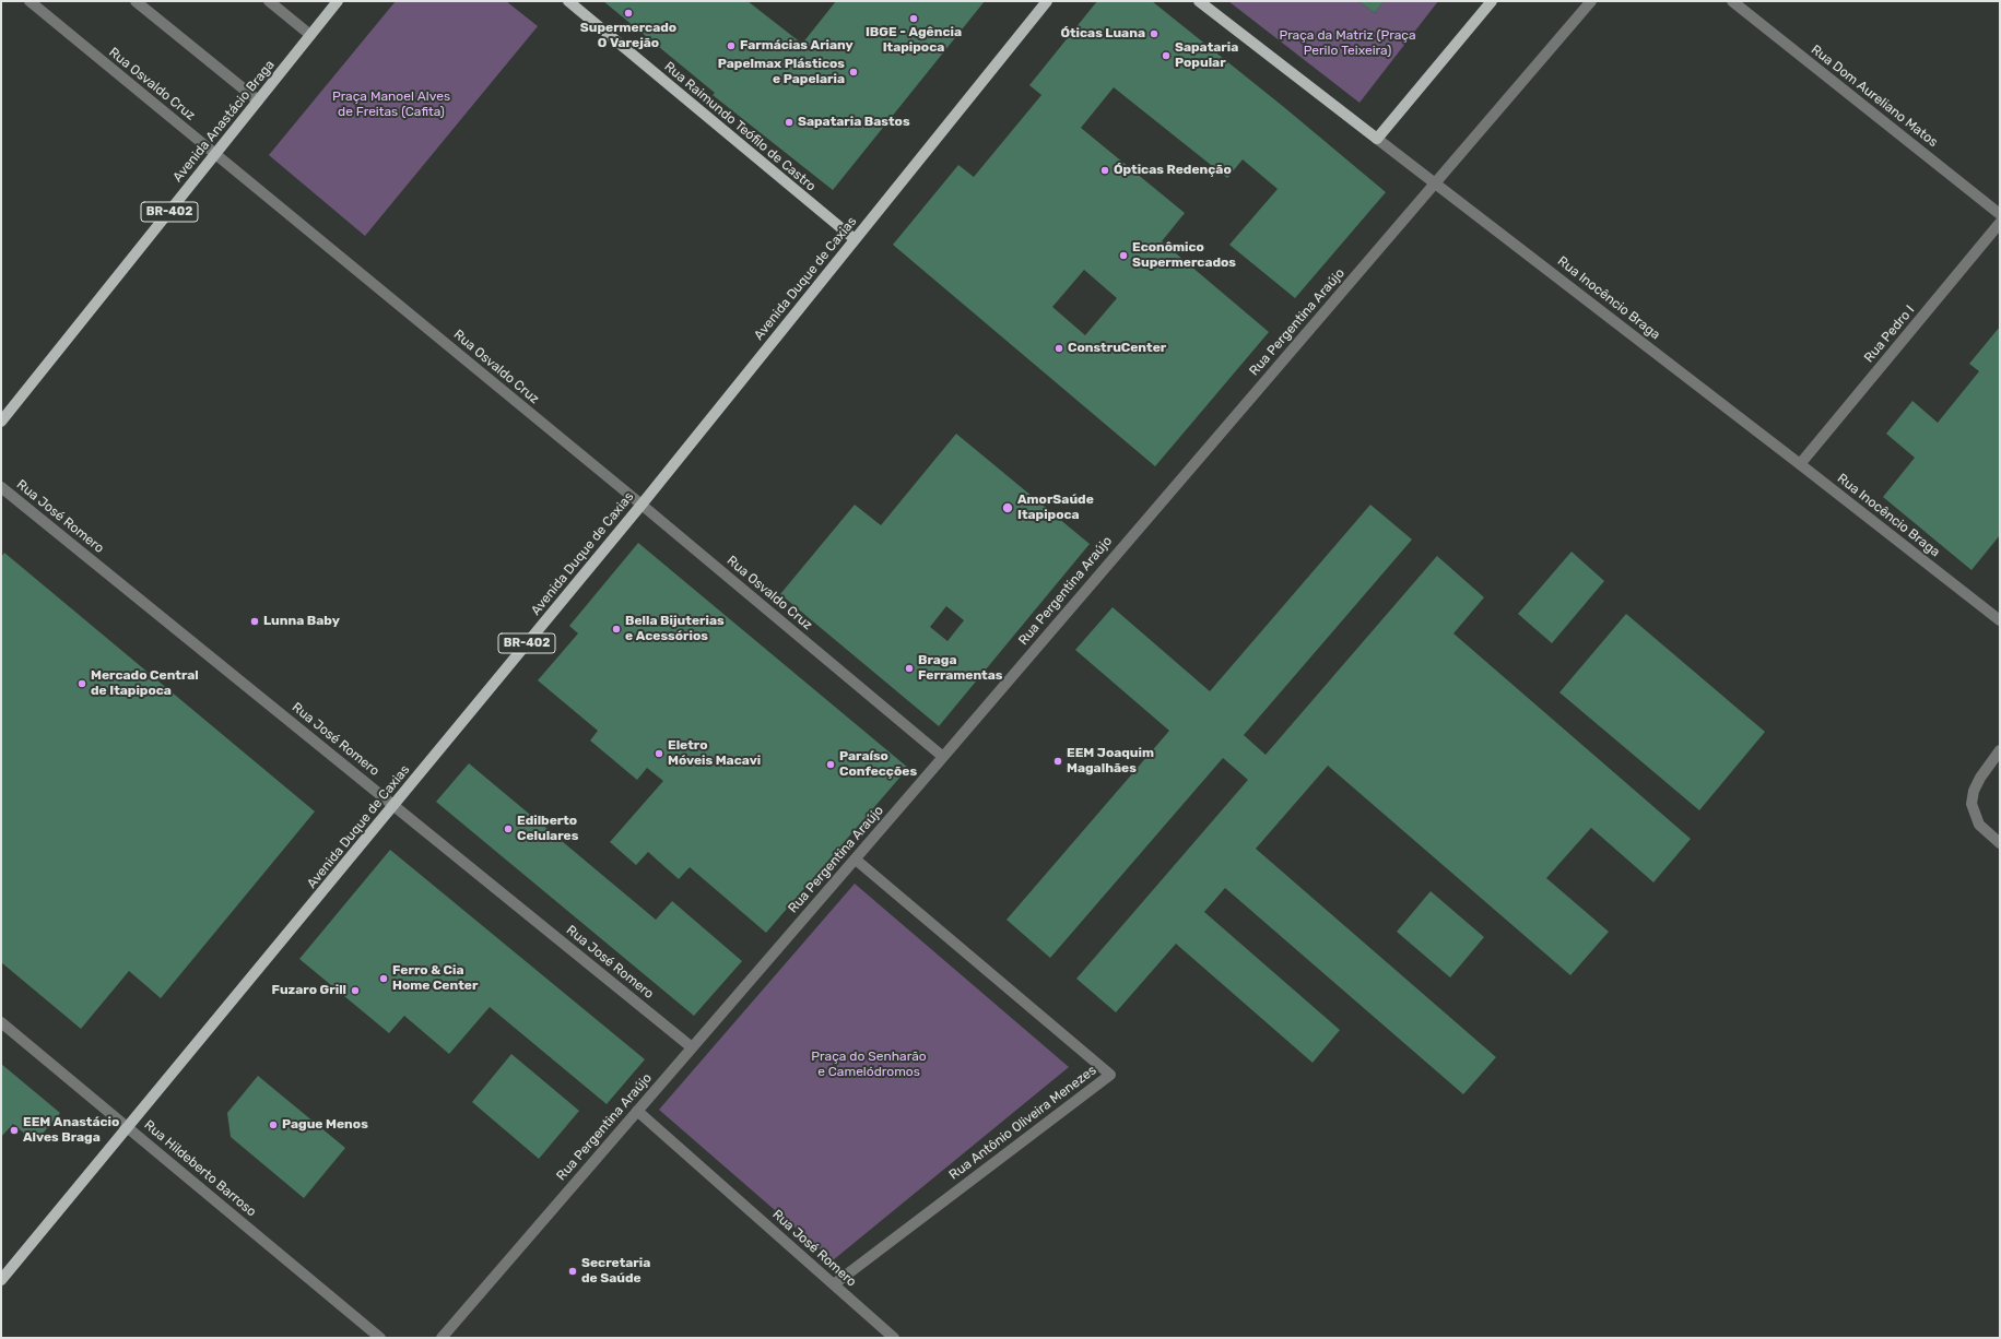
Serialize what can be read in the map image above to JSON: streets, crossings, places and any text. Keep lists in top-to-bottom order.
{
  "streets": {
    "main road": [
      "Avenida Anastácio Braga",
      "Rua Raimundo Teófilo de Castro",
      "BR-402",
      "Avenida Duque de Caxias",
      "Rua Inocêncio Braga"
    ],
    "street": [
      "Rua Osvaldo Cruz",
      "Rua Dom Aureliano Matos",
      "Rua Pergentina Araújo",
      "Rua Pedro I",
      "Rua José Romero",
      "Rua Antônio Oliveira Menezes",
      "Rua Hildeberto Barroso"
    ]
  },
  "crossings": [
    ["Rua Osvaldo Cruz", "Avenida Anastácio Braga"],
    ["Rua Osvaldo Cruz", "Avenida Duque de Caxias"],
    ["Rua Osvaldo Cruz", "Rua Pergentina Araújo"],
    ["Rua Raimundo Teófilo de Castro", "Avenida Duque de Caxias"],
    ["Avenida Duque de Caxias", "Rua José Romero"],
    ["Avenida Duque de Caxias", "Rua Hildeberto Barroso"],
    ["Rua Inocêncio Braga", "Rua Pergentina Araújo"],
    ["Rua Inocêncio Braga", "Rua Pedro I"],
    ["Rua Pergentina Araújo", "Rua José Romero"],
    ["Rua Pergentina Araújo", "Rua Antônio Oliveira Menezes"],
    ["Rua José Romero", "Rua Antônio Oliveira Menezes"]
  ],
  "parks": ["Praça da Matriz (Praça Perilo Teixeira)", "Praça Manoel Alves de Freitas (Cafita)", "Praça do Senharão e Camelódromos"],
  "places": [
    "Supermercado O Varejão",
    "IBGE - Agência Itapipoca",
    "Óticas Luana",
    "Farmácias Ariany",
    "Sapataria Popular",
    "Papelmax Plásticos e Papelaria",
    "Sapataria Bastos",
    "Ópticas Redenção",
    "Econômico Supermercados",
    "ConstruCenter",
    "AmorSaúde Itapipoca",
    "Lunna Baby",
    "Bella Bijuterias e Acessórios",
    "Braga Ferramentas",
    "Mercado Central de Itapipoca",
    "Eletro Móveis Macavi",
    "EEM Joaquim Magalhães",
    "Paraíso Confecções",
    "Edilberto Celulares",
    "Ferro & Cia Home Center",
    "Fuzaro Grill",
    "Pague Menos",
    "EEM Anastácio Alves Braga",
    "Secretaria de Saúde"
  ]
}
